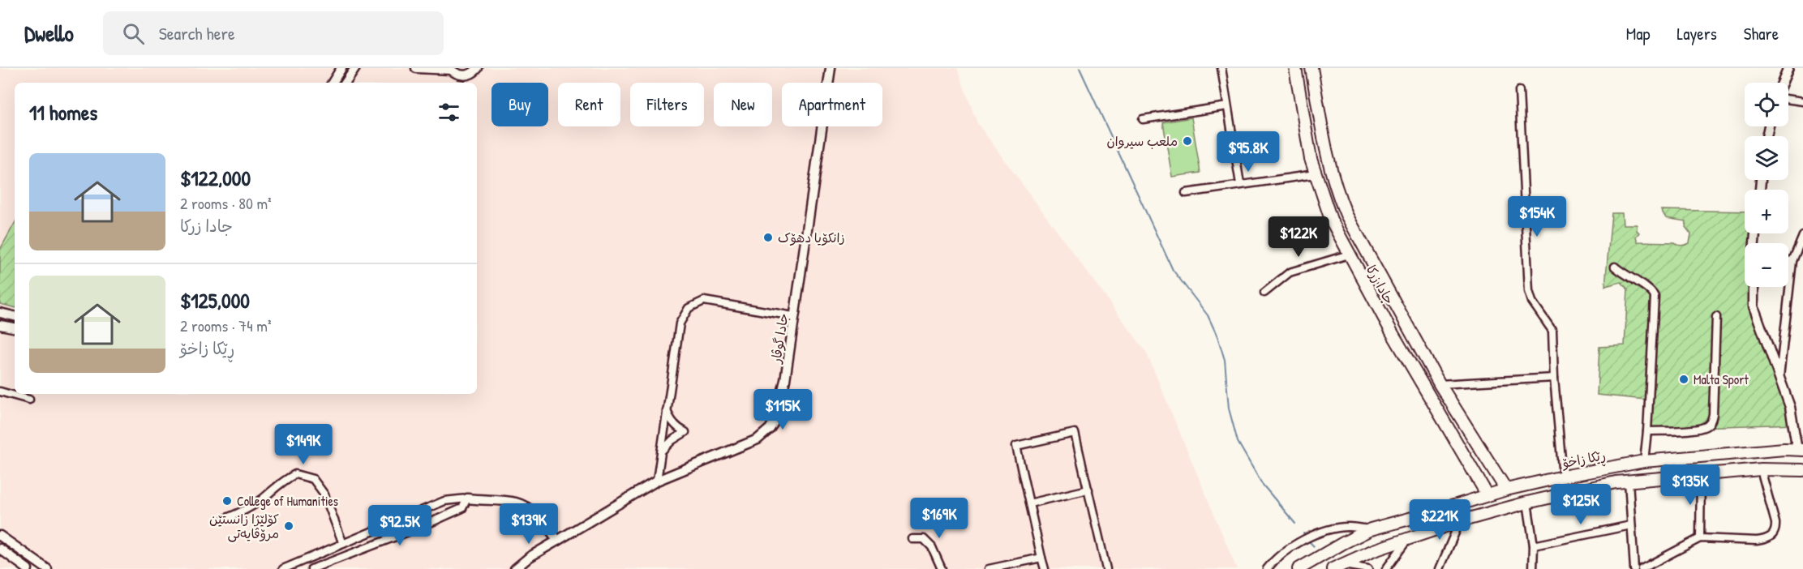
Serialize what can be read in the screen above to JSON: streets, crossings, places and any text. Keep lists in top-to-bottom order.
{
  "streets": {
    "main road": ["جادا زرکا", "ڕێکا زاخۆ"],
    "street": ["جادا گوڤار"]
  },
  "crossings": [
    ["جادا زرکا", "ڕێکا زاخۆ"]
  ],
  "places": [
    "ملعب سيروان",
    "زانکۆیا دهۆک",
    "Malta Sport",
    "College of Humanities",
    "كۆلێژا زانستێن مرۆڤایەتی"
  ],
  "page": {
    "header": "Dwello",
    "search": "Search here",
    "nav": ["Map", "Layers", "Share"],
    "map_buttons": ["+", "−"],
    "chip": [
      "Buy",
      "Rent",
      "Filters",
      "New",
      "Apartment"
    ],
    "heading": "11 homes",
    "price": [
      "$95.8K",
      "$154K",
      "$122K",
      "$115K",
      "$149K",
      "$135K",
      "$125K",
      "$169K",
      "$221K",
      "$139K",
      "$92.5K"
    ],
    "list": [
      {
        "name": "$122,000",
        "note": "2 rooms · 80 m² · جادا زرکا"
      },
      {
        "name": "$125,000",
        "note": "2 rooms · 74 m² · ڕێکا زاخۆ"
      }
    ]
  }
}
